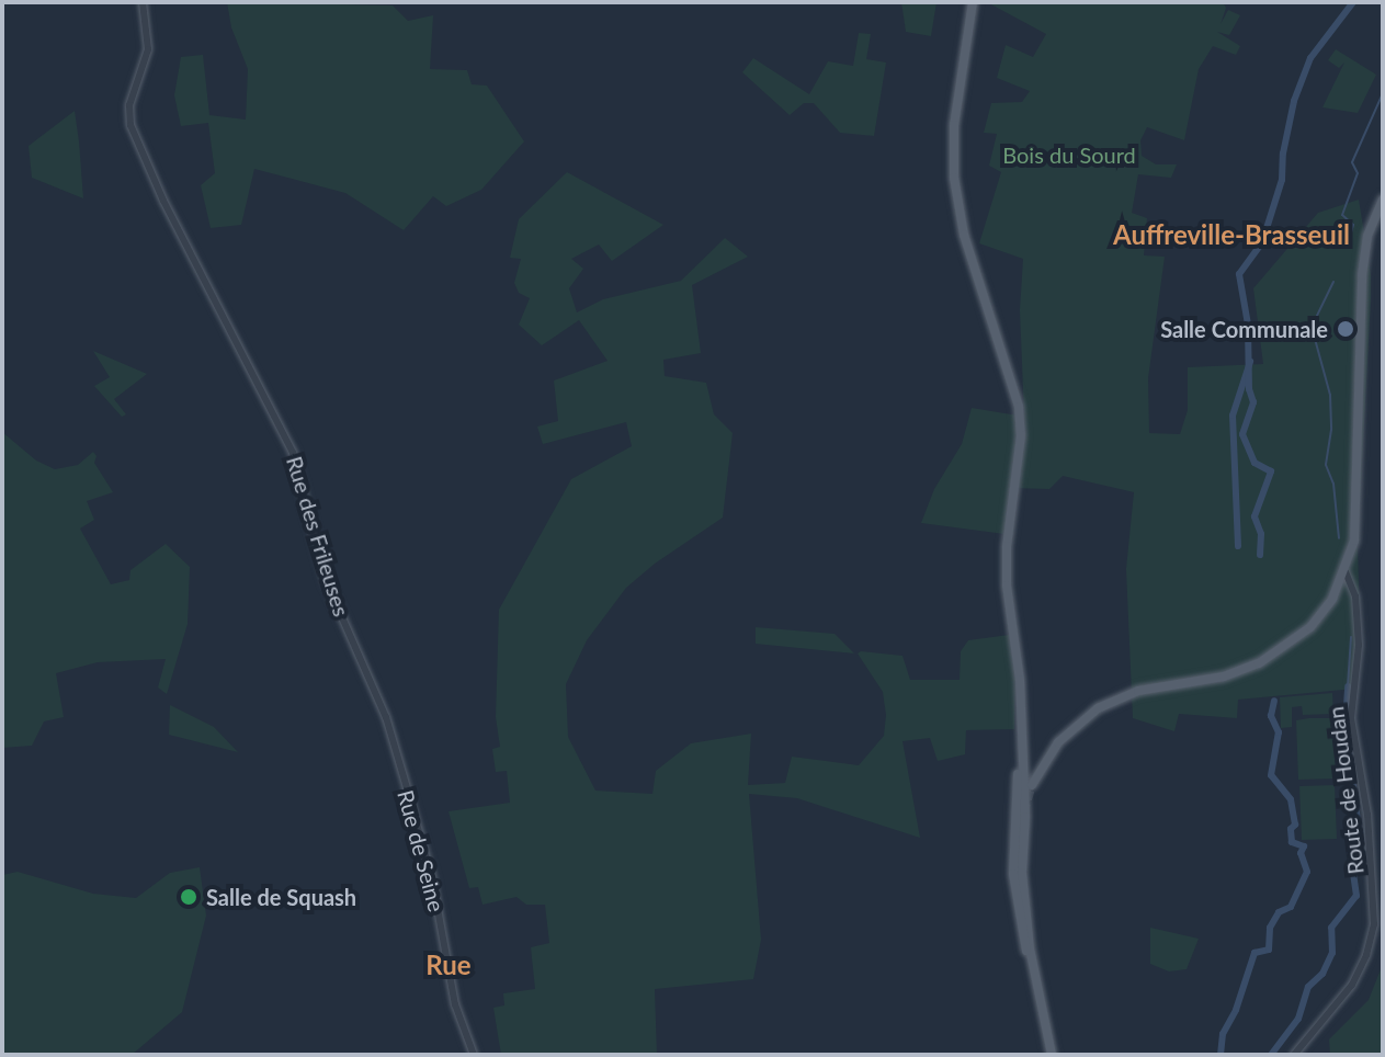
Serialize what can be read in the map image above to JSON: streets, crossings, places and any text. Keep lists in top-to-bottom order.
{
  "streets": {
    "street": ["Rue des Frileuses", "Route de Houdan", "Rue de Seine"]
  },
  "crossings": [
    ["Rue des Frileuses", "Rue de Seine"]
  ],
  "districts": ["Auffreville-Brasseuil", "Rue"],
  "parks": ["Bois du Sourd"],
  "places": ["Salle Communale", "Salle de Squash"]
}
